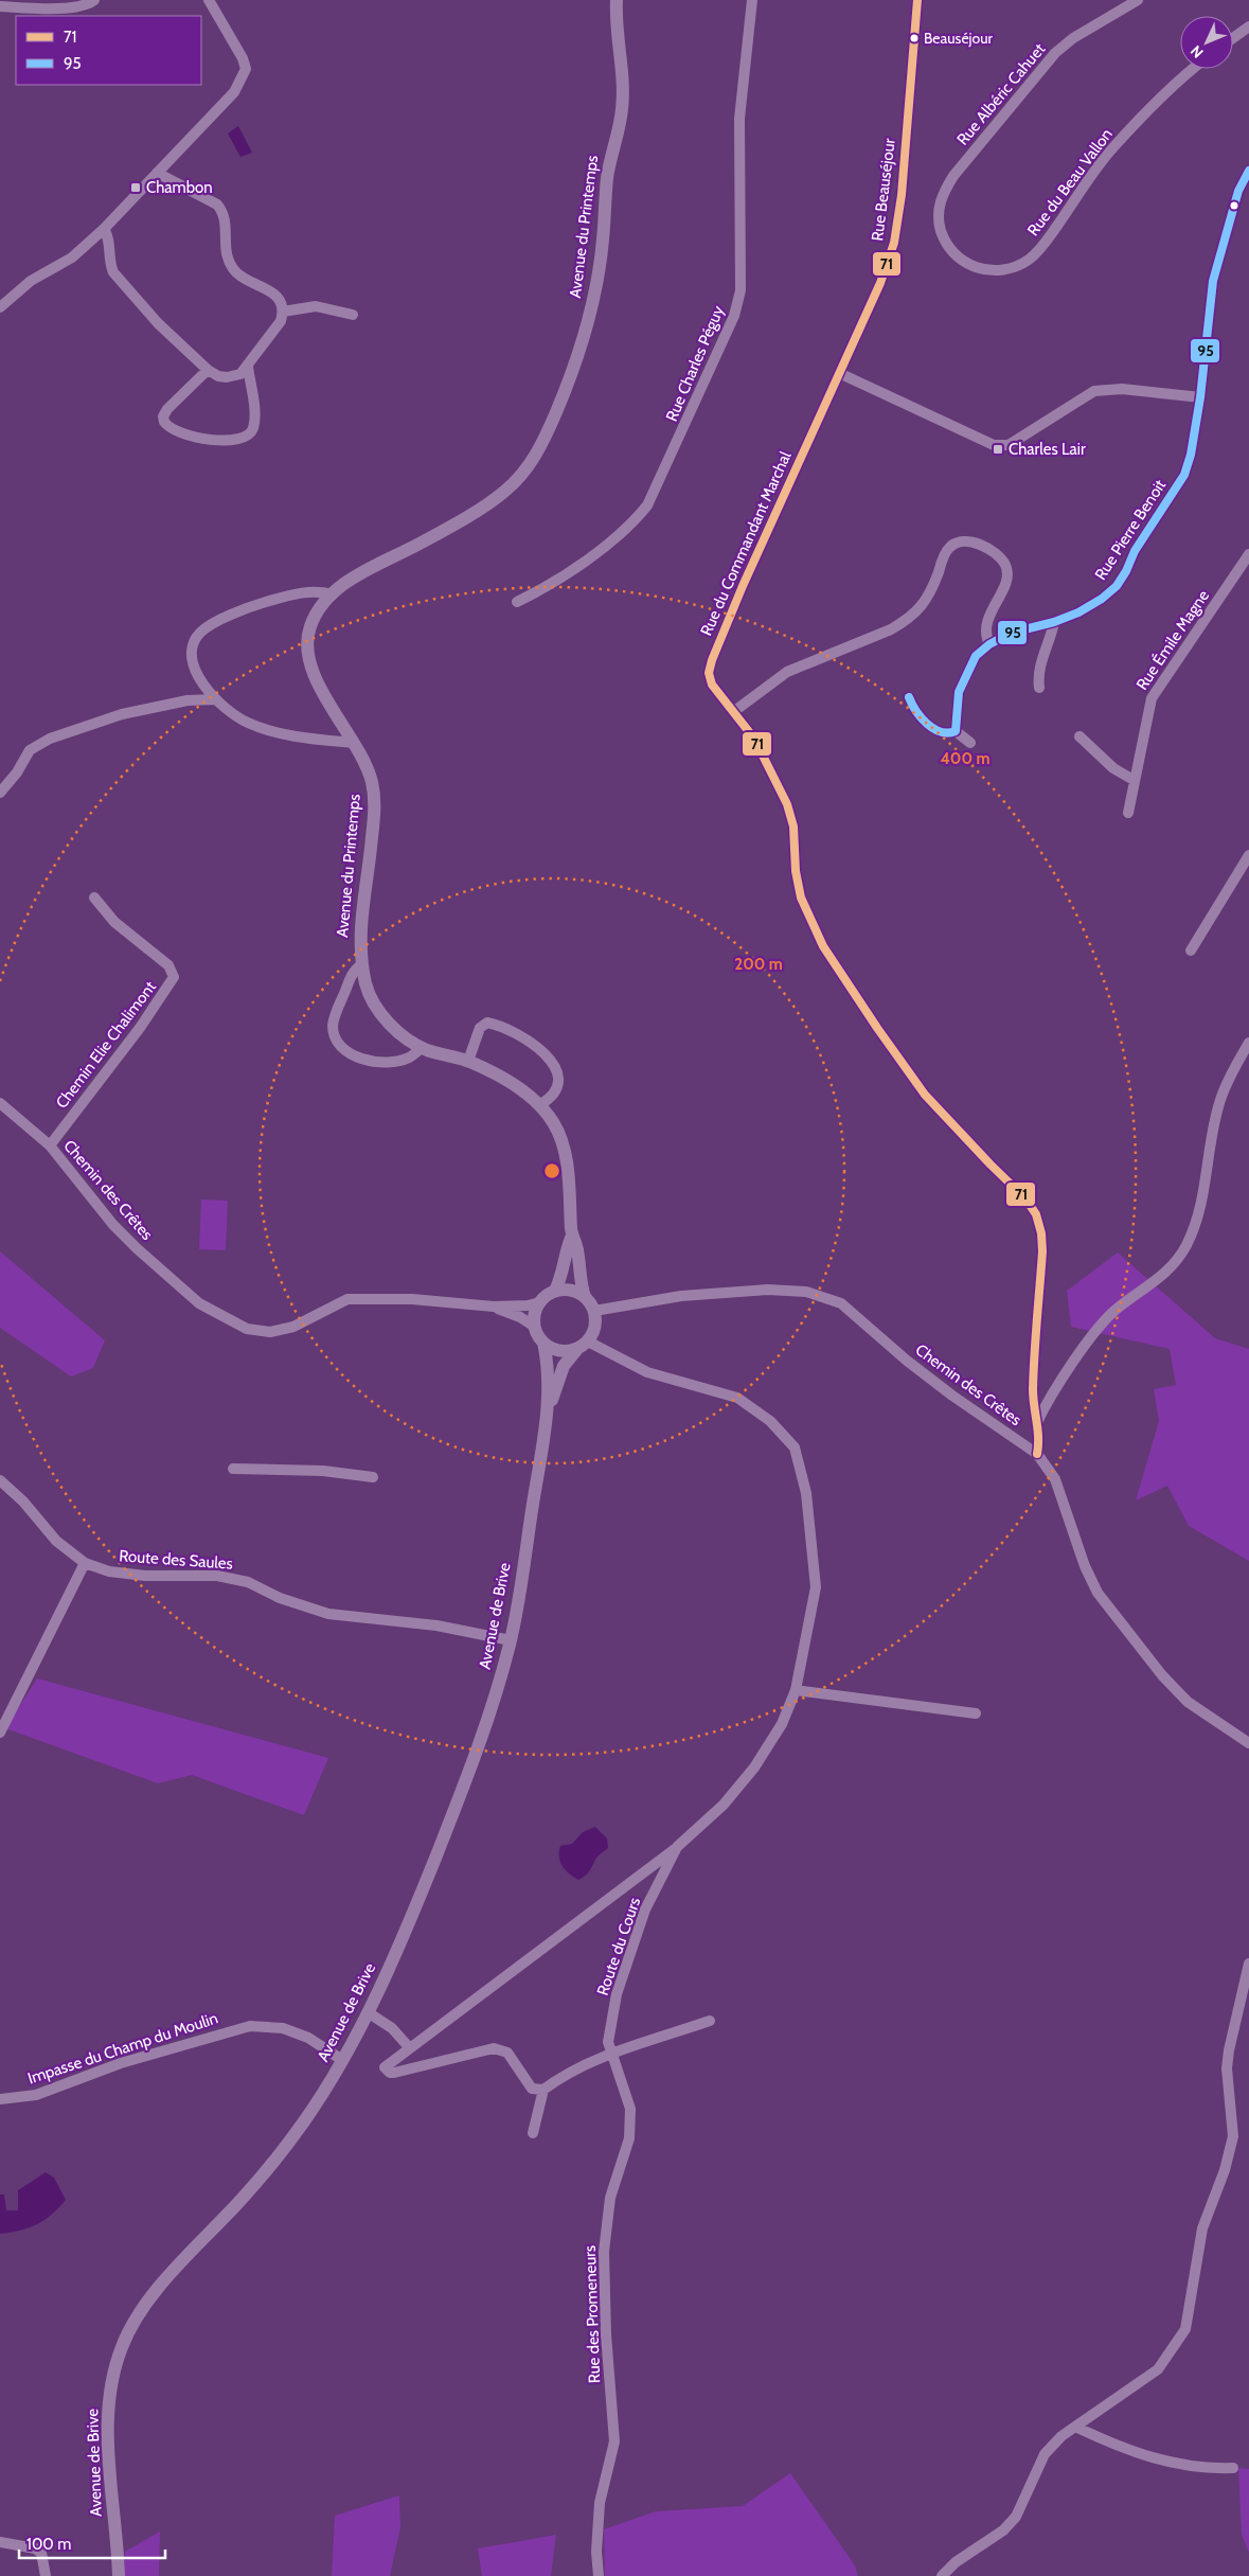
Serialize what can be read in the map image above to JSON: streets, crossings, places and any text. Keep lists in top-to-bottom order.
{
  "streets": {
    "street": [
      "Rue Albéric Cahuet",
      "Rue du Beau Vallon",
      "Rue Beauséjour",
      "Avenue du Printemps",
      "Rue Charles Péguy",
      "Rue Pierre Benoit",
      "Rue du Commandant Marchal",
      "Rue Émile Magne",
      "Chemin Elie Chalimont",
      "Chemin des Crêtes",
      "Route des Saules",
      "Avenue de Brive",
      "Route du Cours",
      "Impasse du Champ du Moulin",
      "Rue des Promeneurs"
    ]
  },
  "crossings": [
    ["Rue Albéric Cahuet", "Rue du Beau Vallon"],
    ["Rue Beauséjour", "Rue du Commandant Marchal"],
    ["Avenue du Printemps", "Chemin des Crêtes"],
    ["Avenue du Printemps", "Route du Cours"],
    ["Rue du Commandant Marchal", "Chemin des Crêtes"],
    ["Chemin Elie Chalimont", "Chemin des Crêtes"],
    ["Chemin des Crêtes", "Route du Cours"],
    ["Route des Saules", "Avenue de Brive"],
    ["Avenue de Brive", "Impasse du Champ du Moulin"],
    ["Route du Cours", "Rue des Promeneurs"]
  ],
  "places": {
    "other": ["Beauséjour"],
    "transit": ["Chambon", "Charles Lair"]
  },
  "lines": ["transit line 71", "transit line 95"],
  "legend": ["71", "95"],
  "scale_bar": "100 m",
  "north": "bottom left",
  "rings": ["400 m", "200 m"]
}
